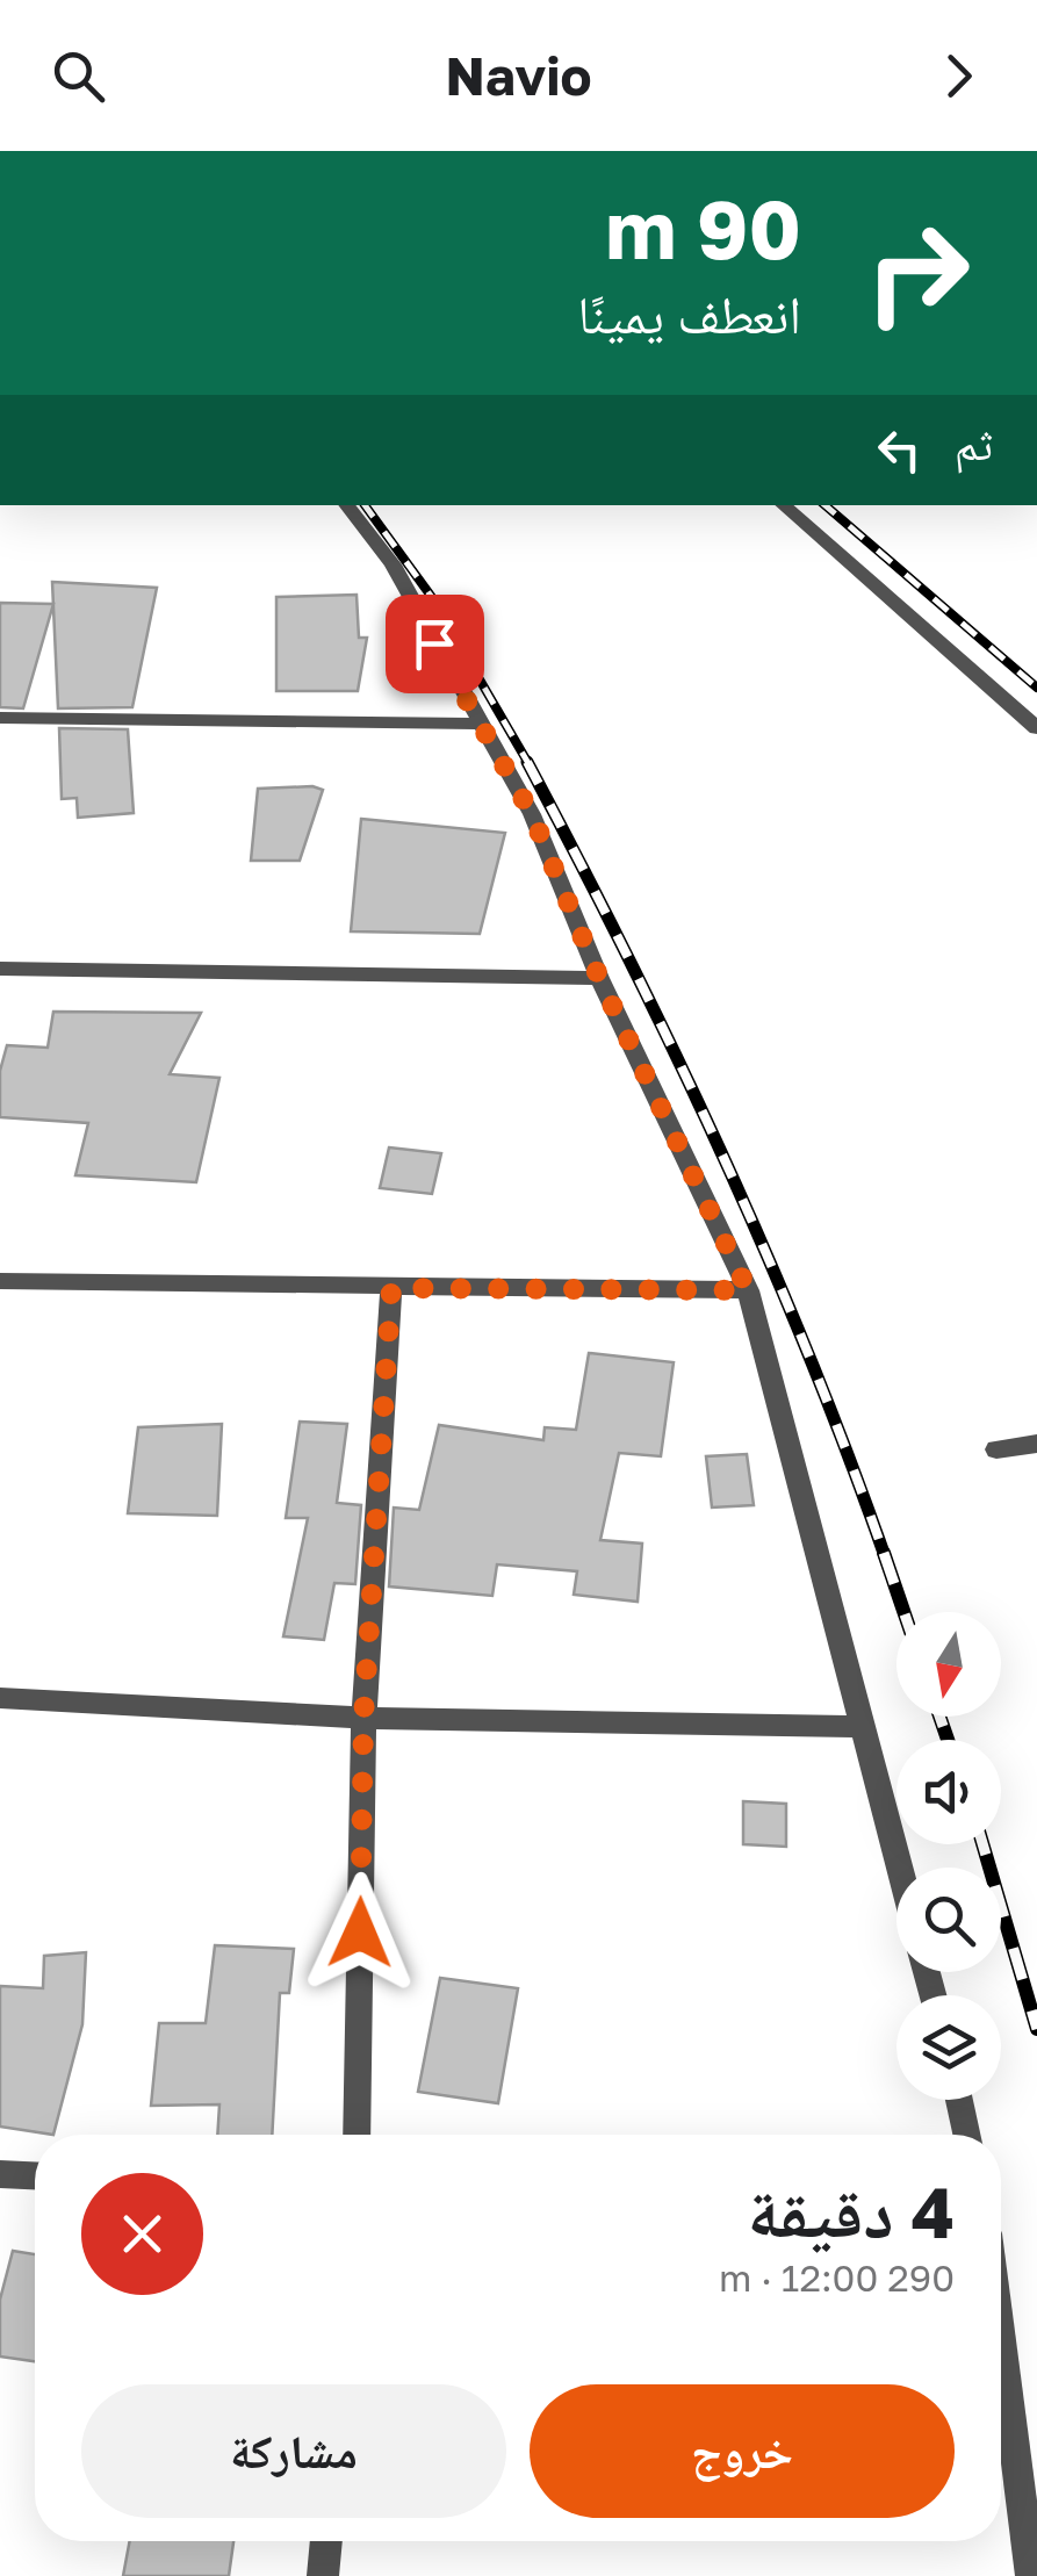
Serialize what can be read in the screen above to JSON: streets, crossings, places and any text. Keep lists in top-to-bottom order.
{
  "north": "bottom",
  "page": {
    "header": "Navio",
    "turn": ["90 m", "انعطف يمينًا"],
    "then": "ثم",
    "heading": ["4 دقيقة", "290 m · 12:00"],
    "buttons": ["خروج", "مشاركة"]
  }
}
